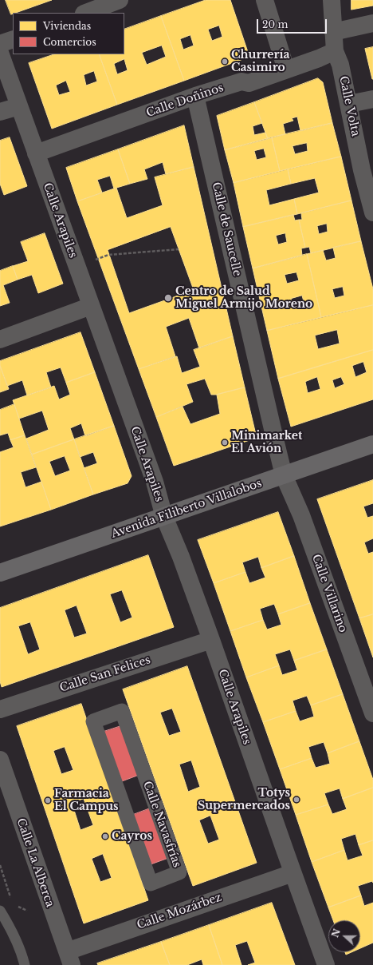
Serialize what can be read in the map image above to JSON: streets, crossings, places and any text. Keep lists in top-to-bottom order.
{
  "streets": {
    "main road": ["Avenida Filiberto Villalobos"],
    "street": [
      "Calle Doñinos",
      "Calle Volta",
      "Calle Arapiles",
      "Calle de Saucelle",
      "Calle Villarino",
      "Calle San Felices",
      "Calle Navasfrías",
      "Calle La Alberca",
      "Calle Mozárbez"
    ]
  },
  "crossings": [
    ["Calle Doñinos", "Calle Volta"],
    ["Calle Doñinos", "Calle Arapiles"],
    ["Calle Doñinos", "Calle de Saucelle"],
    ["Calle Arapiles", "Avenida Filiberto Villalobos"],
    ["Calle Arapiles", "Calle San Felices"],
    ["Calle Arapiles", "Calle Mozárbez"],
    ["Calle de Saucelle", "Avenida Filiberto Villalobos"],
    ["Calle de Saucelle", "Calle Villarino"],
    ["Avenida Filiberto Villalobos", "Calle Villarino"],
    ["Calle La Alberca", "Calle Mozárbez"]
  ],
  "places": [
    "Churrería Casimiro",
    "Centro de Salud Miguel Armijo Moreno",
    "Minimarket El Avión",
    "Totys Supermercados",
    "Farmacia El Campus",
    "Cayros"
  ],
  "legend": ["Viviendas", "Comercios"],
  "scale_bar": "20 m",
  "north": "left"
}
